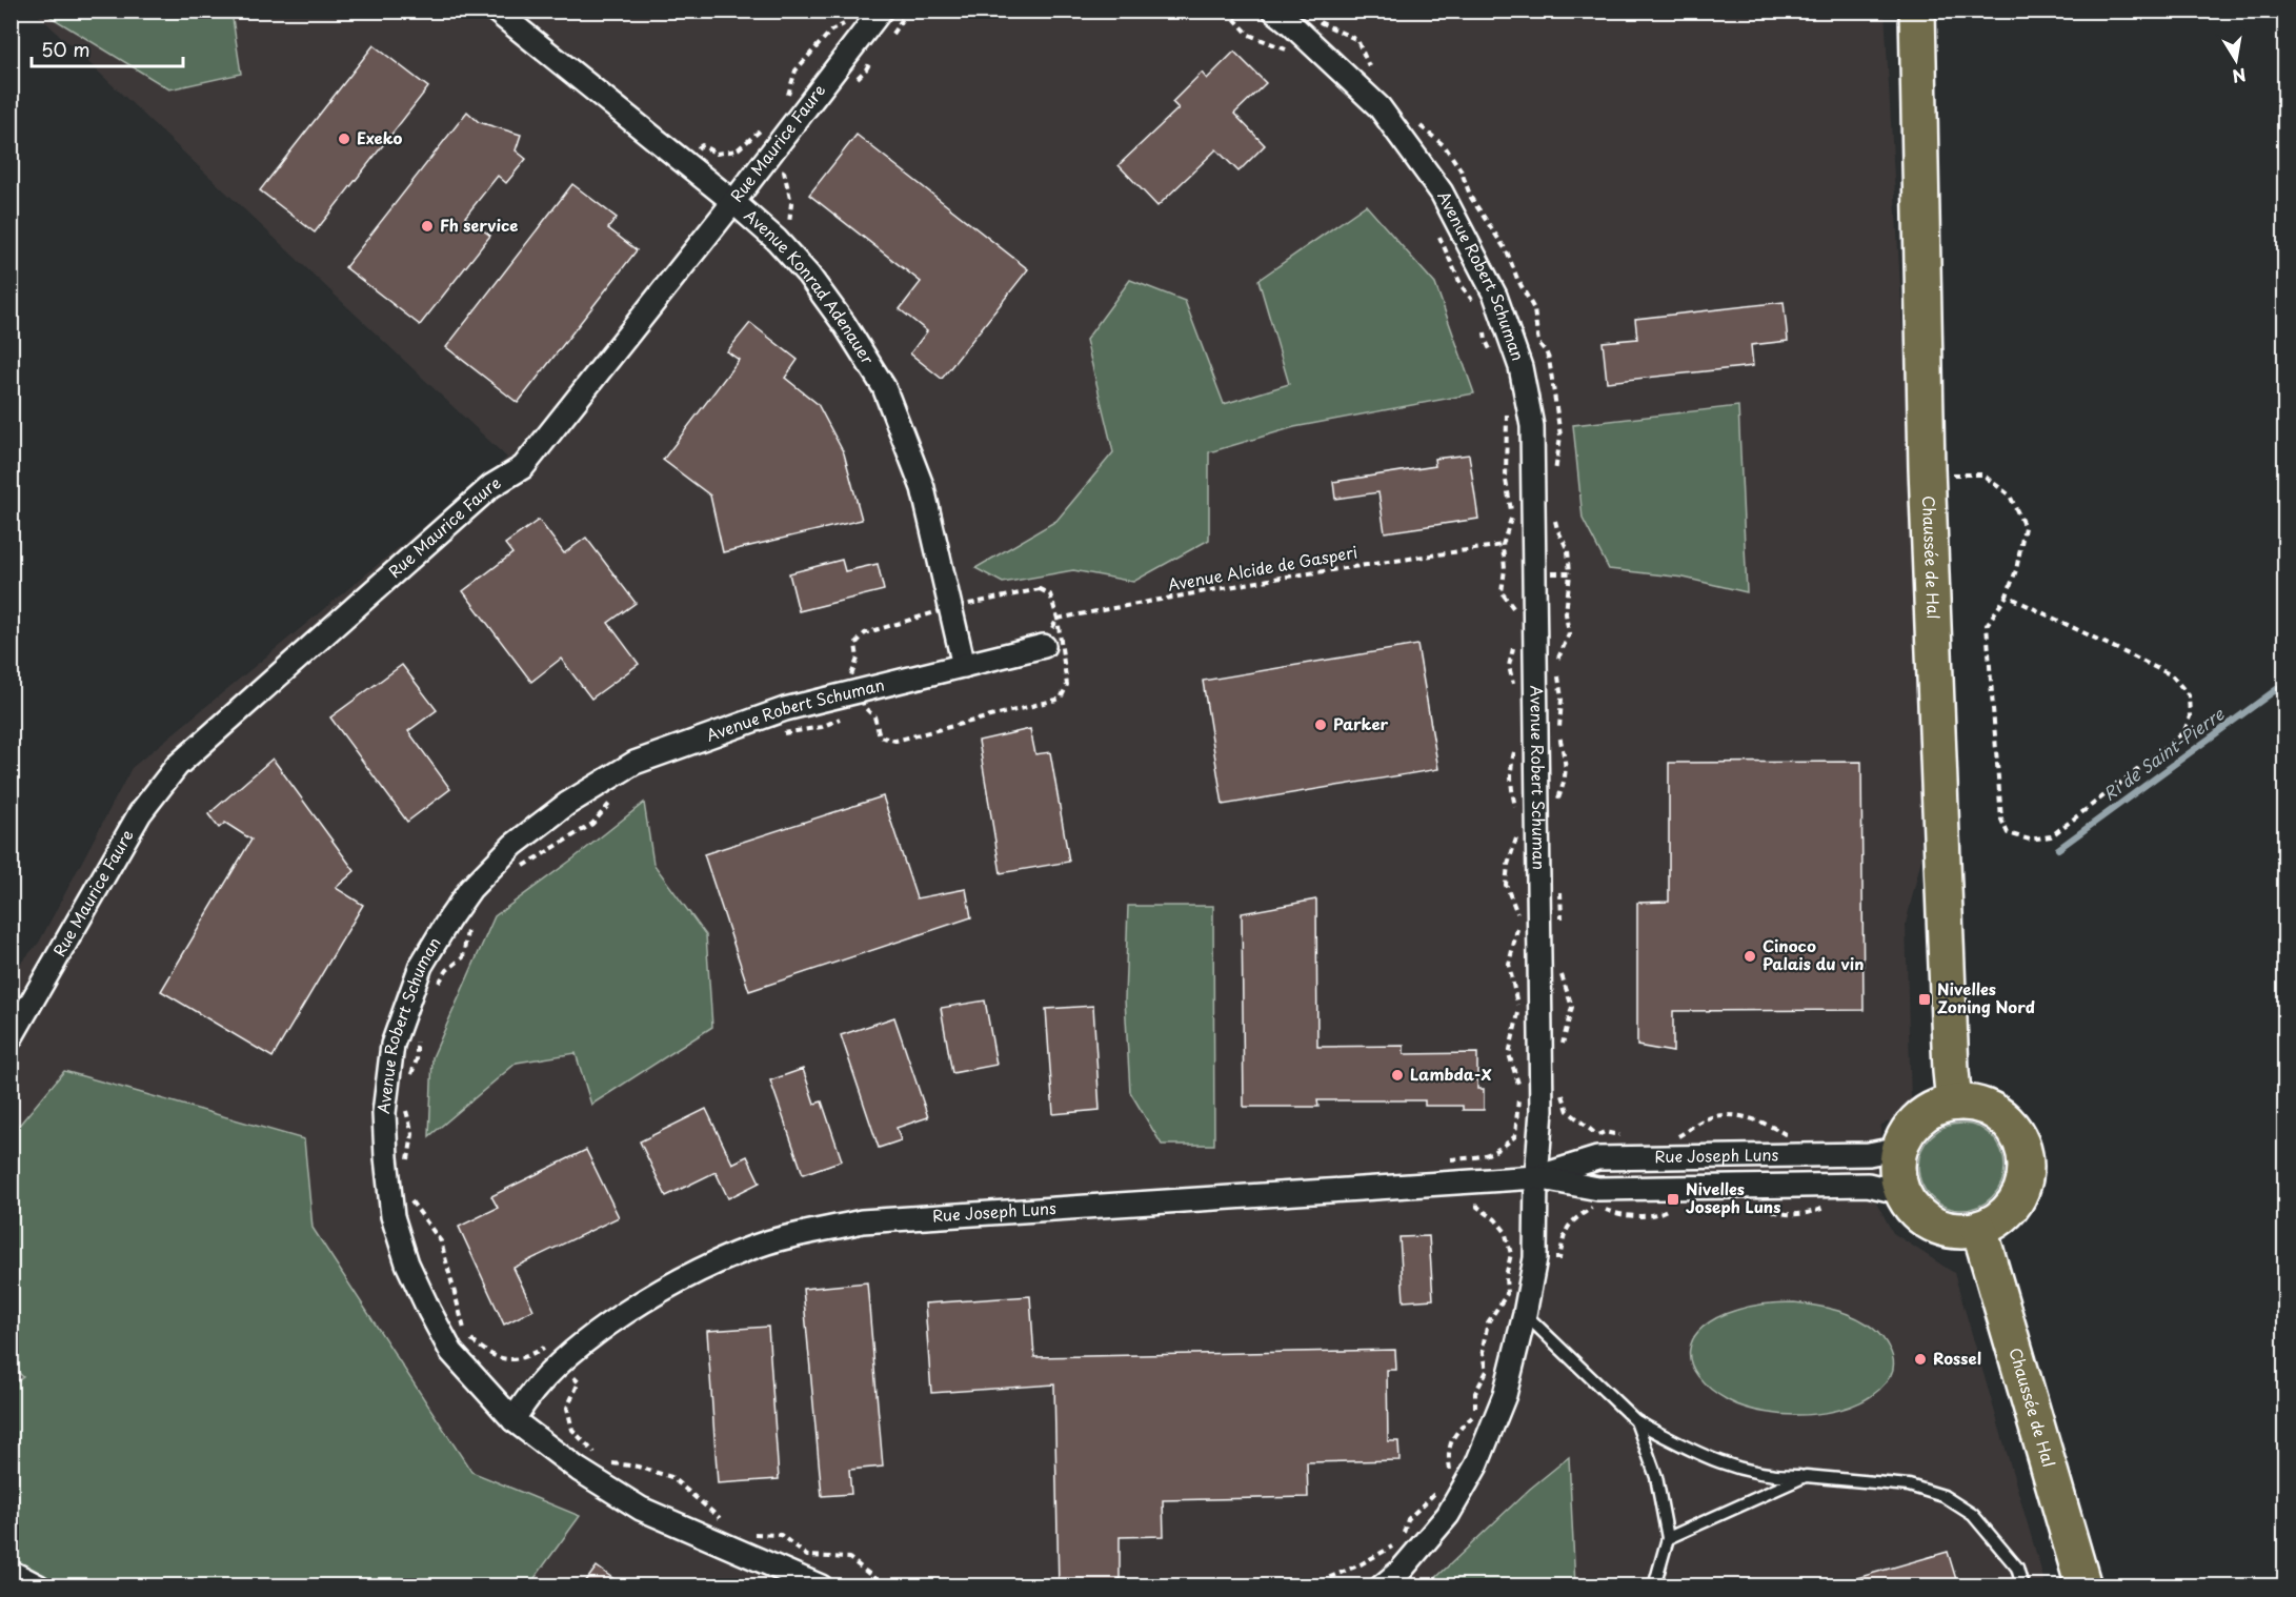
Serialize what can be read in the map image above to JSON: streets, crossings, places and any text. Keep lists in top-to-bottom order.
{
  "streets": {
    "main road": ["Chaussée de Hal"],
    "street": [
      "Rue Maurice Faure",
      "Avenue Robert Schuman",
      "Avenue Konrad Adenauer",
      "Rue Joseph Luns"
    ],
    "path": ["Avenue Alcide de Gasperi"]
  },
  "crossings": [
    ["Rue Maurice Faure", "Avenue Konrad Adenauer"],
    ["Avenue Robert Schuman", "Avenue Konrad Adenauer"],
    ["Avenue Robert Schuman", "Avenue Alcide de Gasperi"],
    ["Avenue Robert Schuman", "Rue Joseph Luns"],
    ["Chaussée de Hal", "Rue Joseph Luns"]
  ],
  "water": ["Ri de Saint-Pierre"],
  "places": {
    "other": [
      "Exeko",
      "Fh service",
      "Parker",
      "Cinoco Palais du vin",
      "Lambda-X",
      "Rossel"
    ],
    "transit": ["Nivelles Zoning Nord", "Nivelles Joseph Luns"]
  },
  "scale_bar": "50 m",
  "north": "bottom"
}
